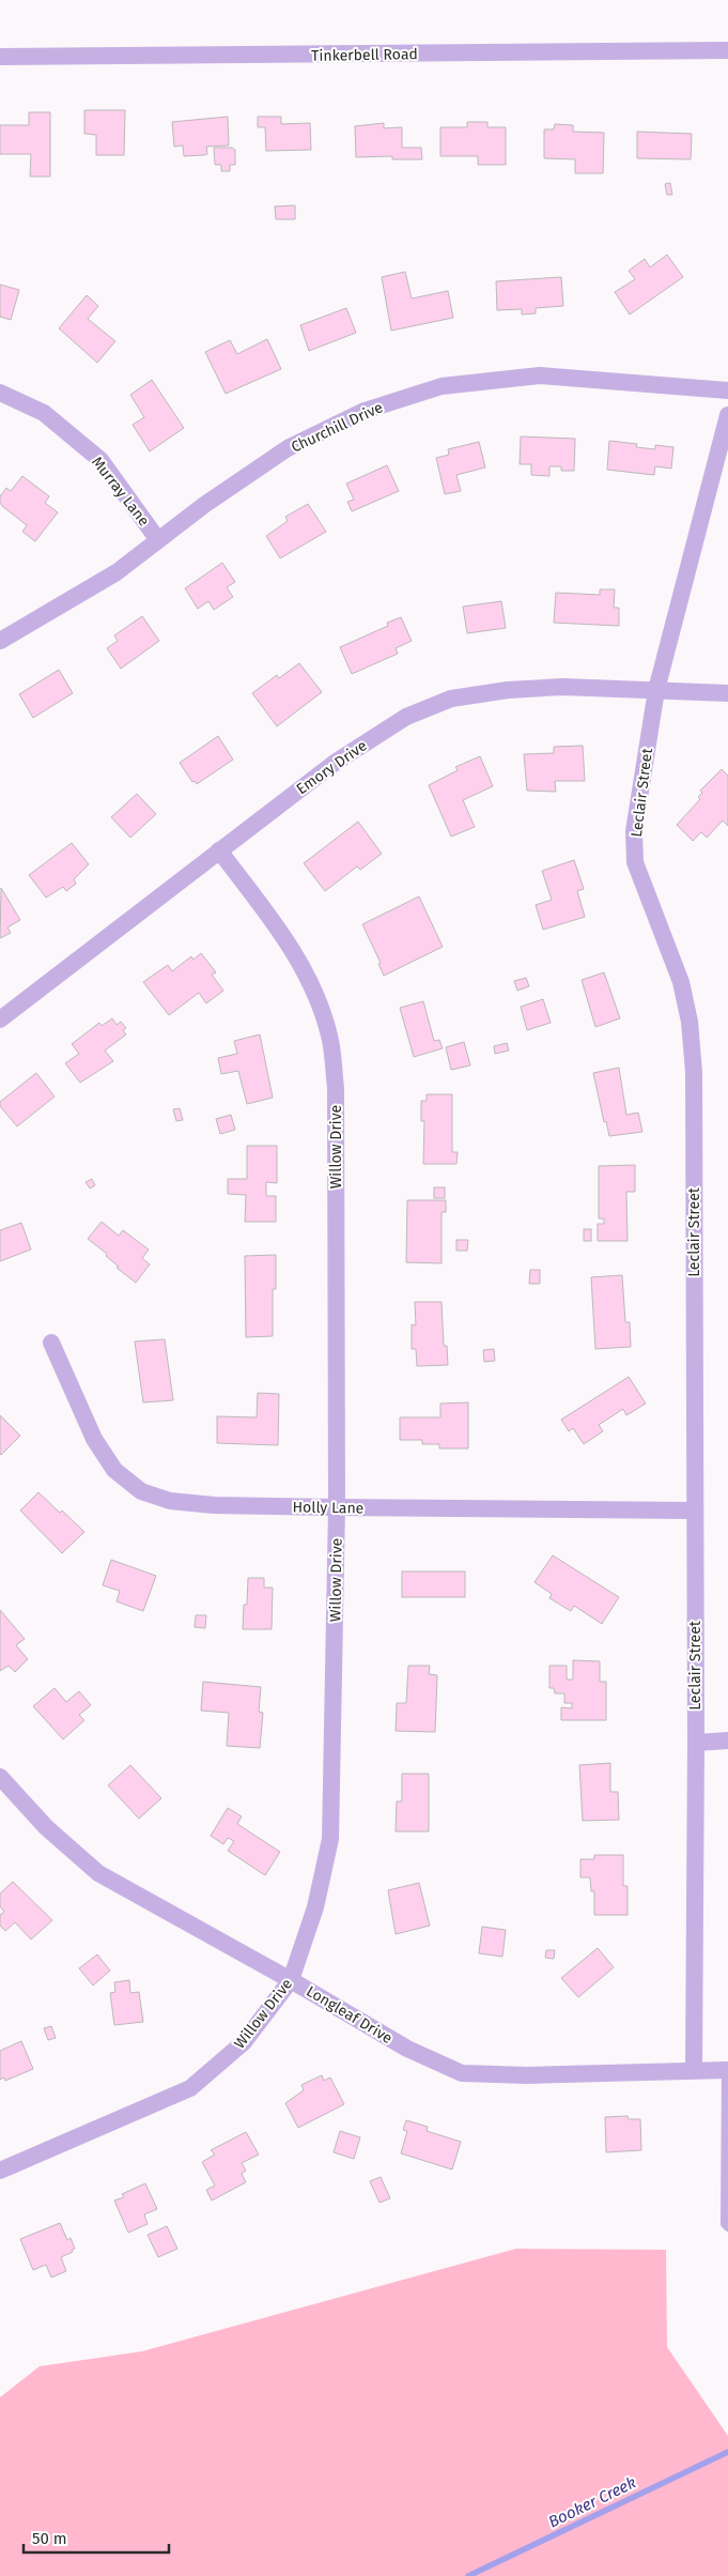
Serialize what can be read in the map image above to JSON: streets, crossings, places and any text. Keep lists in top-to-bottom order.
{
  "streets": {
    "street": [
      "Tinkerbell Road",
      "Churchill Drive",
      "Murray Lane",
      "Emory Drive",
      "Leclair Street",
      "Willow Drive",
      "Holly Lane",
      "Longleaf Drive"
    ]
  },
  "crossings": [
    ["Churchill Drive", "Murray Lane"],
    ["Emory Drive", "Leclair Street"],
    ["Emory Drive", "Willow Drive"],
    ["Leclair Street", "Holly Lane"],
    ["Leclair Street", "Longleaf Drive"],
    ["Willow Drive", "Holly Lane"],
    ["Willow Drive", "Longleaf Drive"]
  ],
  "water": ["Booker Creek"],
  "scale_bar": "50 m"
}
